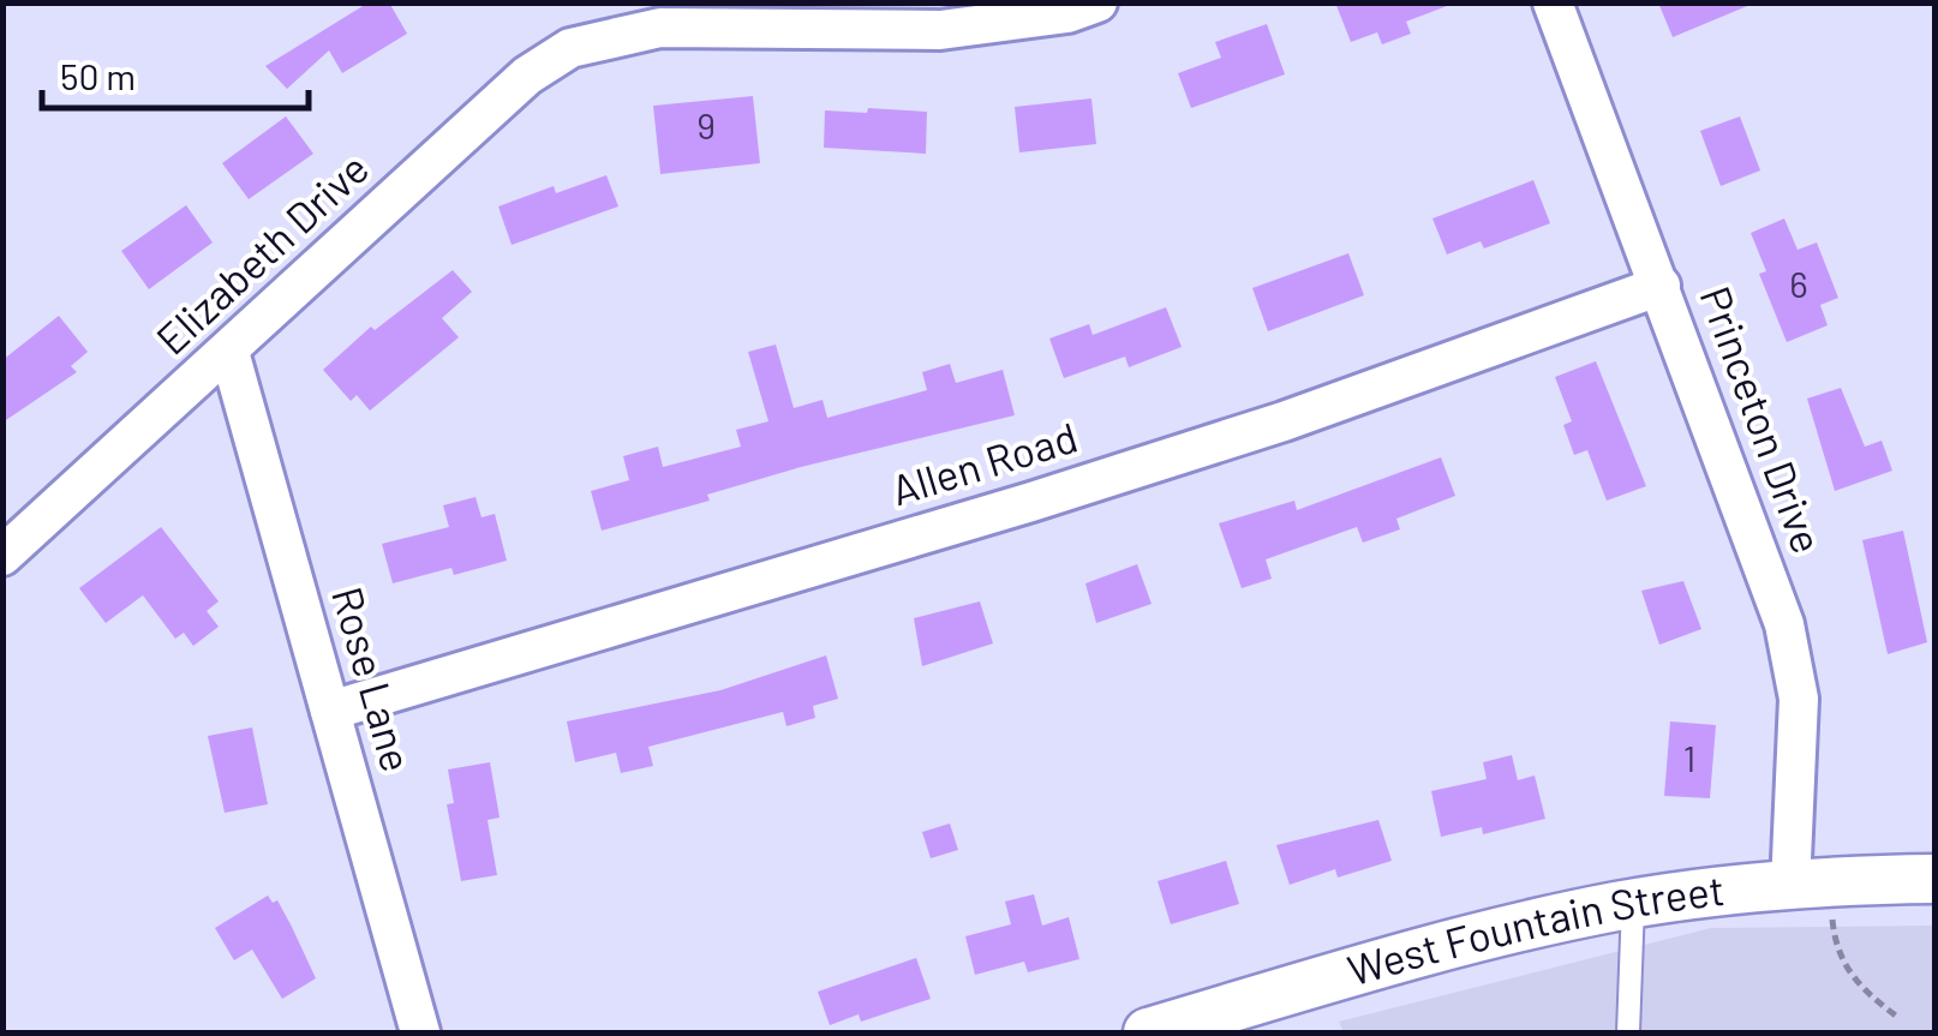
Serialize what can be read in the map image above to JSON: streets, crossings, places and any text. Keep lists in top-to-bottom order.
{
  "streets": {
    "street": [
      "Elizabeth Drive",
      "Princeton Drive",
      "Allen Road",
      "Rose Lane",
      "West Fountain Street"
    ]
  },
  "crossings": [
    ["Elizabeth Drive", "Rose Lane"],
    ["Princeton Drive", "Allen Road"],
    ["Princeton Drive", "West Fountain Street"],
    ["Allen Road", "Rose Lane"]
  ],
  "house_numbers": ["9", "6", "1"],
  "scale_bar": "50 m"
}
